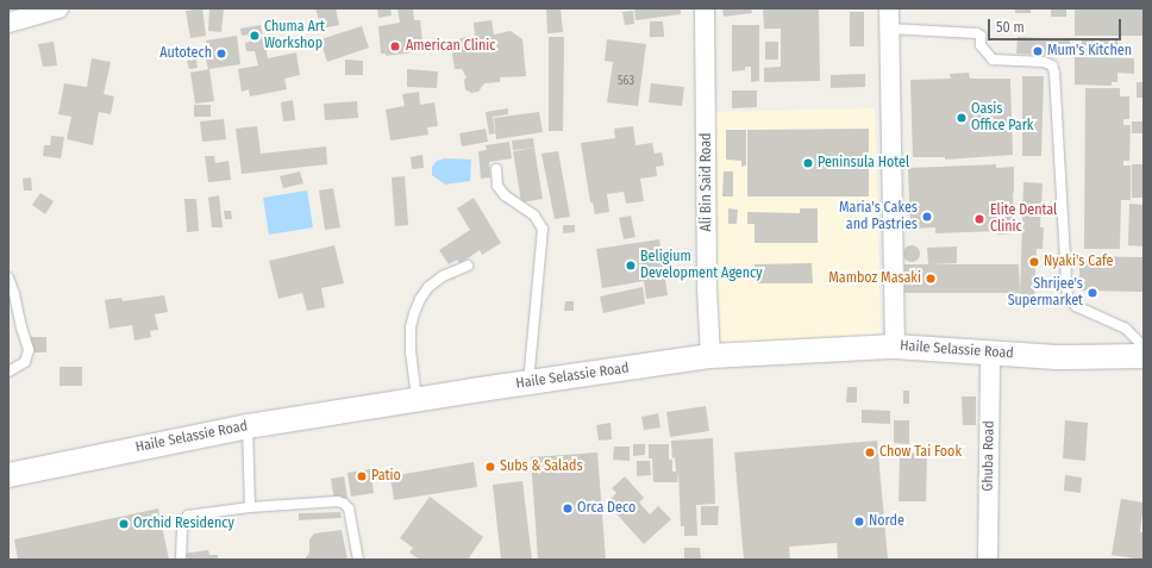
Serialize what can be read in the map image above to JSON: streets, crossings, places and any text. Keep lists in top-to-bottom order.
{
  "streets": {
    "street": ["Ali Bin Said Road", "Haile Selassie Road", "Ghuba Road"]
  },
  "crossings": [
    ["Ali Bin Said Road", "Haile Selassie Road"],
    ["Haile Selassie Road", "Ghuba Road"]
  ],
  "places": [
    "Chuma Art Workshop",
    "American Clinic",
    "Mum's Kitchen",
    "Autotech",
    "Oasis Office Park",
    "Peninsula Hotel",
    "Maria's Cakes and Pastries",
    "Elite Dental Clinic",
    "Nyaki's Cafe",
    "Beligium Development Agency",
    "Mamboz Masaki",
    "Shrijee's Supermarket",
    "Chow Tai Fook",
    "Subs & Salads",
    "Patio",
    "Orca Deco",
    "Norde",
    "Orchid Residency"
  ],
  "house_numbers": ["563"],
  "scale_bar": "50 m"
}
